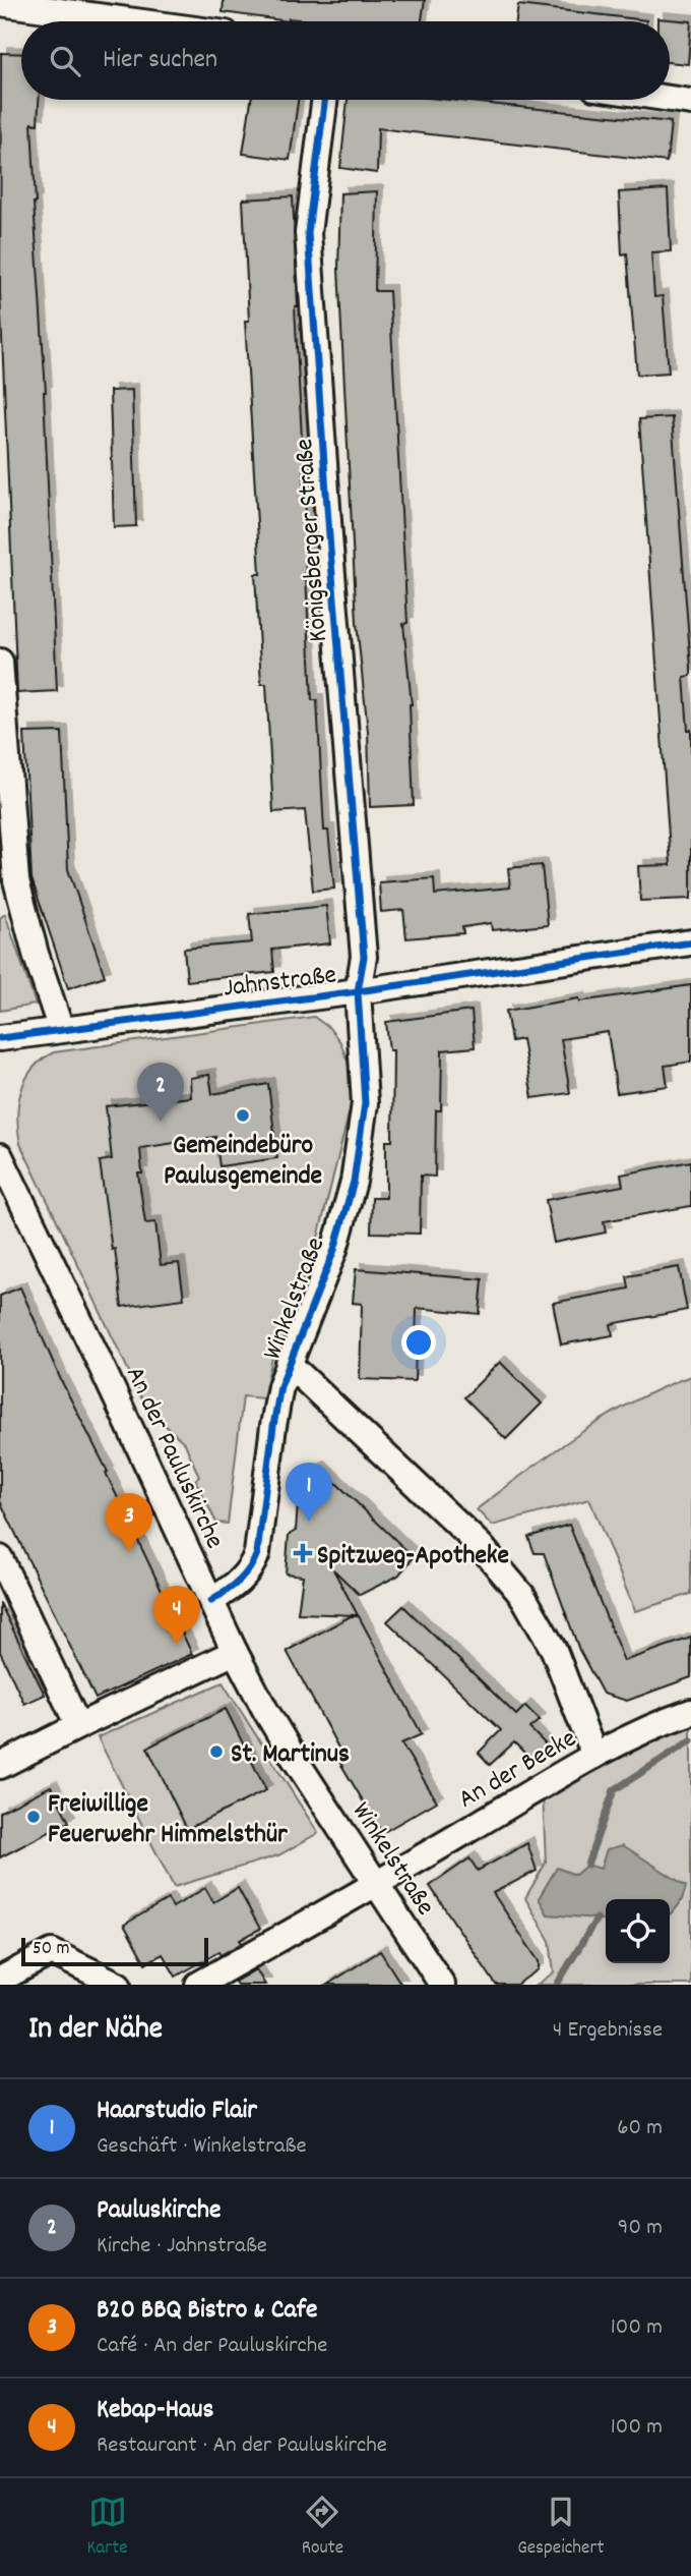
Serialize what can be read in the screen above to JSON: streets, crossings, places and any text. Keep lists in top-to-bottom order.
{
  "streets": {
    "street": [
      "Königsberger Straße",
      "Jahnstraße",
      "Winkelstraße",
      "An der Pauluskirche",
      "An der Beeke"
    ]
  },
  "crossings": [
    ["Königsberger Straße", "Jahnstraße"],
    ["Königsberger Straße", "Winkelstraße"],
    ["Jahnstraße", "Winkelstraße"],
    ["Winkelstraße", "An der Pauluskirche"],
    ["Winkelstraße", "An der Beeke"]
  ],
  "places": {
    "other": ["Gemeindebüro Paulusgemeinde", "St. Martinus", "Freiwillige Feuerwehr Himmelsthür"],
    "health": ["Spitzweg-Apotheke"]
  },
  "scale_bar": "50 m",
  "page": {
    "search": "Hier suchen",
    "pins": [
      "2",
      "1",
      "3",
      "4"
    ],
    "scale": "50 m",
    "heading": ["In der Nähe", "4 Ergebnisse"],
    "list": [
      {
        "mark": "1",
        "name": "Haarstudio Flair",
        "note": "Geschäft · Winkelstraße",
        "value": "60 m"
      },
      {
        "mark": "2",
        "name": "Pauluskirche",
        "note": "Kirche · Jahnstraße",
        "value": "90 m"
      },
      {
        "mark": "3",
        "name": "B20 BBQ Bistro & Cafe",
        "note": "Café · An der Pauluskirche",
        "value": "100 m"
      },
      {
        "mark": "4",
        "name": "Kebap-Haus",
        "note": "Restaurant · An der Pauluskirche",
        "value": "100 m"
      }
    ],
    "nav": ["Karte", "Route", "Gespeichert"]
  }
}
